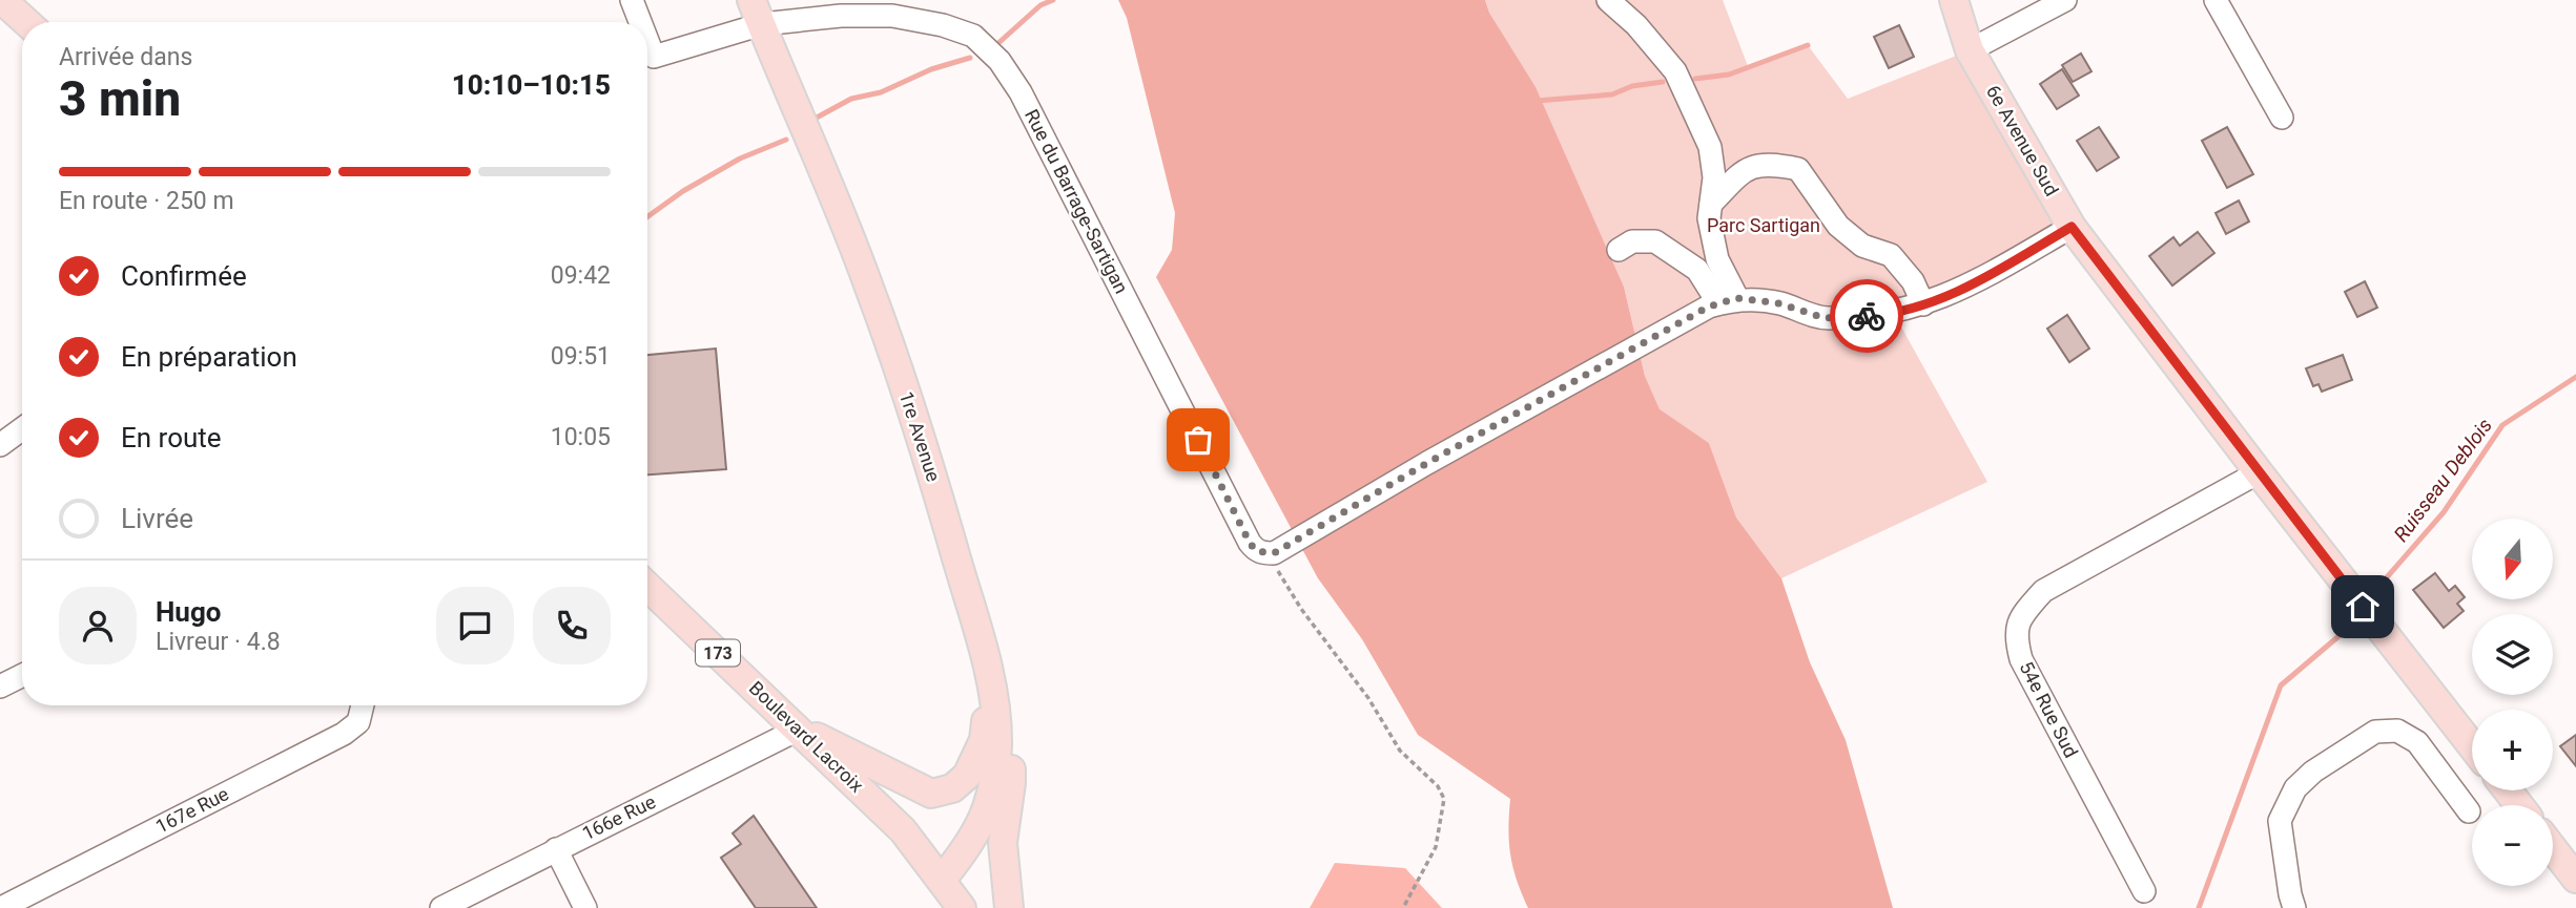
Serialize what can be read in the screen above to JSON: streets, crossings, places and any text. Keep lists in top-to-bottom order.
{
  "streets": {
    "main road": [
      "6e Avenue Sud",
      "1re Avenue",
      "173",
      "Boulevard Lacroix"
    ],
    "street": [
      "Rue du Barrage-Sartigan",
      "54e Rue Sud",
      "167e Rue",
      "166e Rue"
    ]
  },
  "crossings": [
    ["6e Avenue Sud", "54e Rue Sud"],
    ["Rue du Barrage-Sartigan", "1re Avenue"],
    ["1re Avenue", "Boulevard Lacroix"],
    ["Boulevard Lacroix", "166e Rue"]
  ],
  "water": ["Ruisseau Deblois"],
  "parks": ["Parc Sartigan"],
  "north": "bottom",
  "page": {
    "heading": ["3 min", "Arrivée dans", "10:10–10:15"],
    "panel": ["Hugo", "Livreur · 4.8"],
    "bar": "En route · 250 m",
    "list": [
      ["Confirmée", "09:42"],
      ["En préparation", "09:51"],
      ["En route", "10:05"],
      "Livrée"
    ],
    "map_buttons": ["+", "−"]
  }
}
